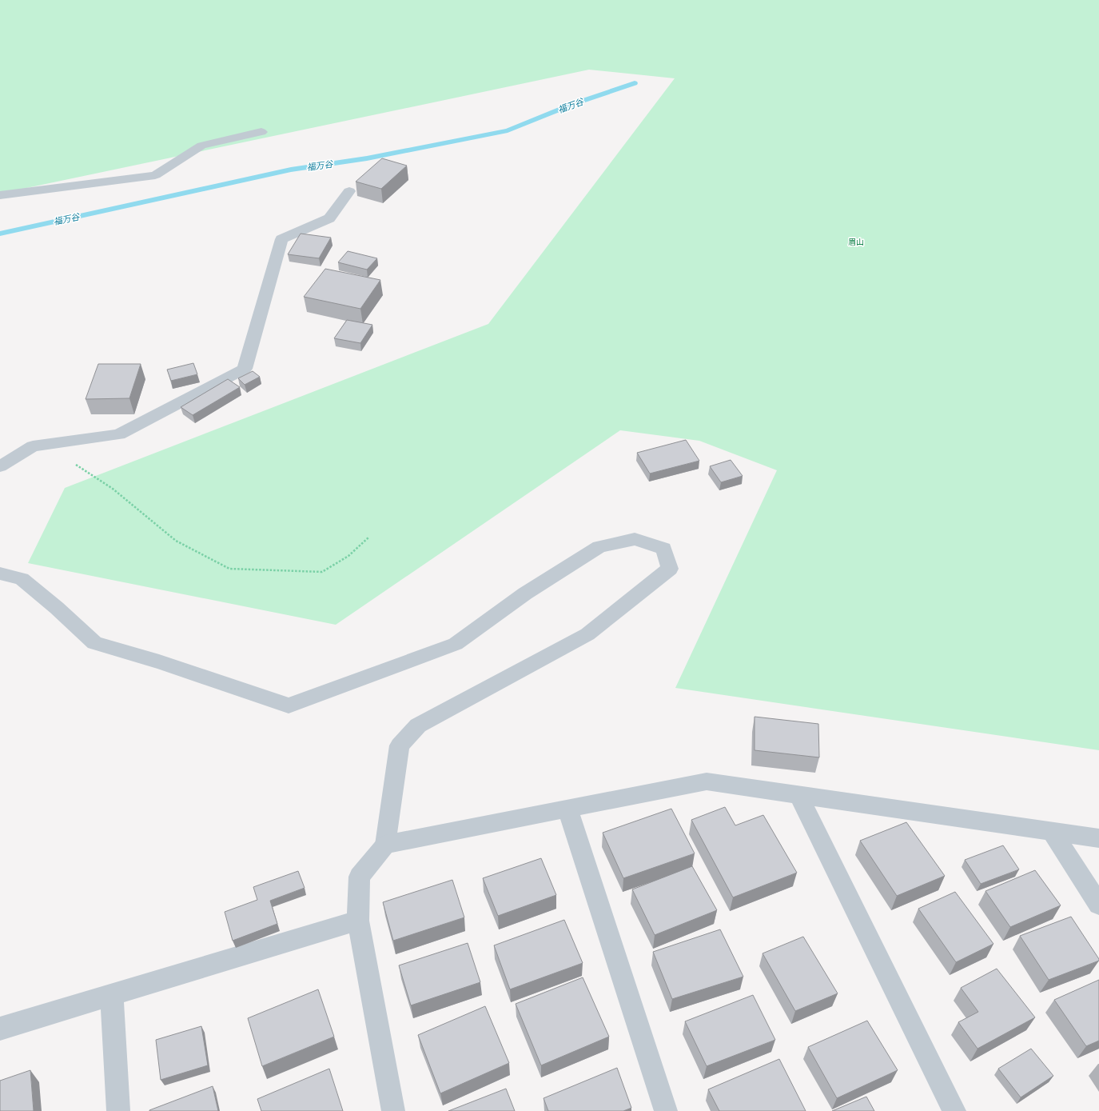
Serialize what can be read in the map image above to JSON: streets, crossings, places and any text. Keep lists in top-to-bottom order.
{
  "water": ["福万谷"],
  "parks": ["眉山"]
}
